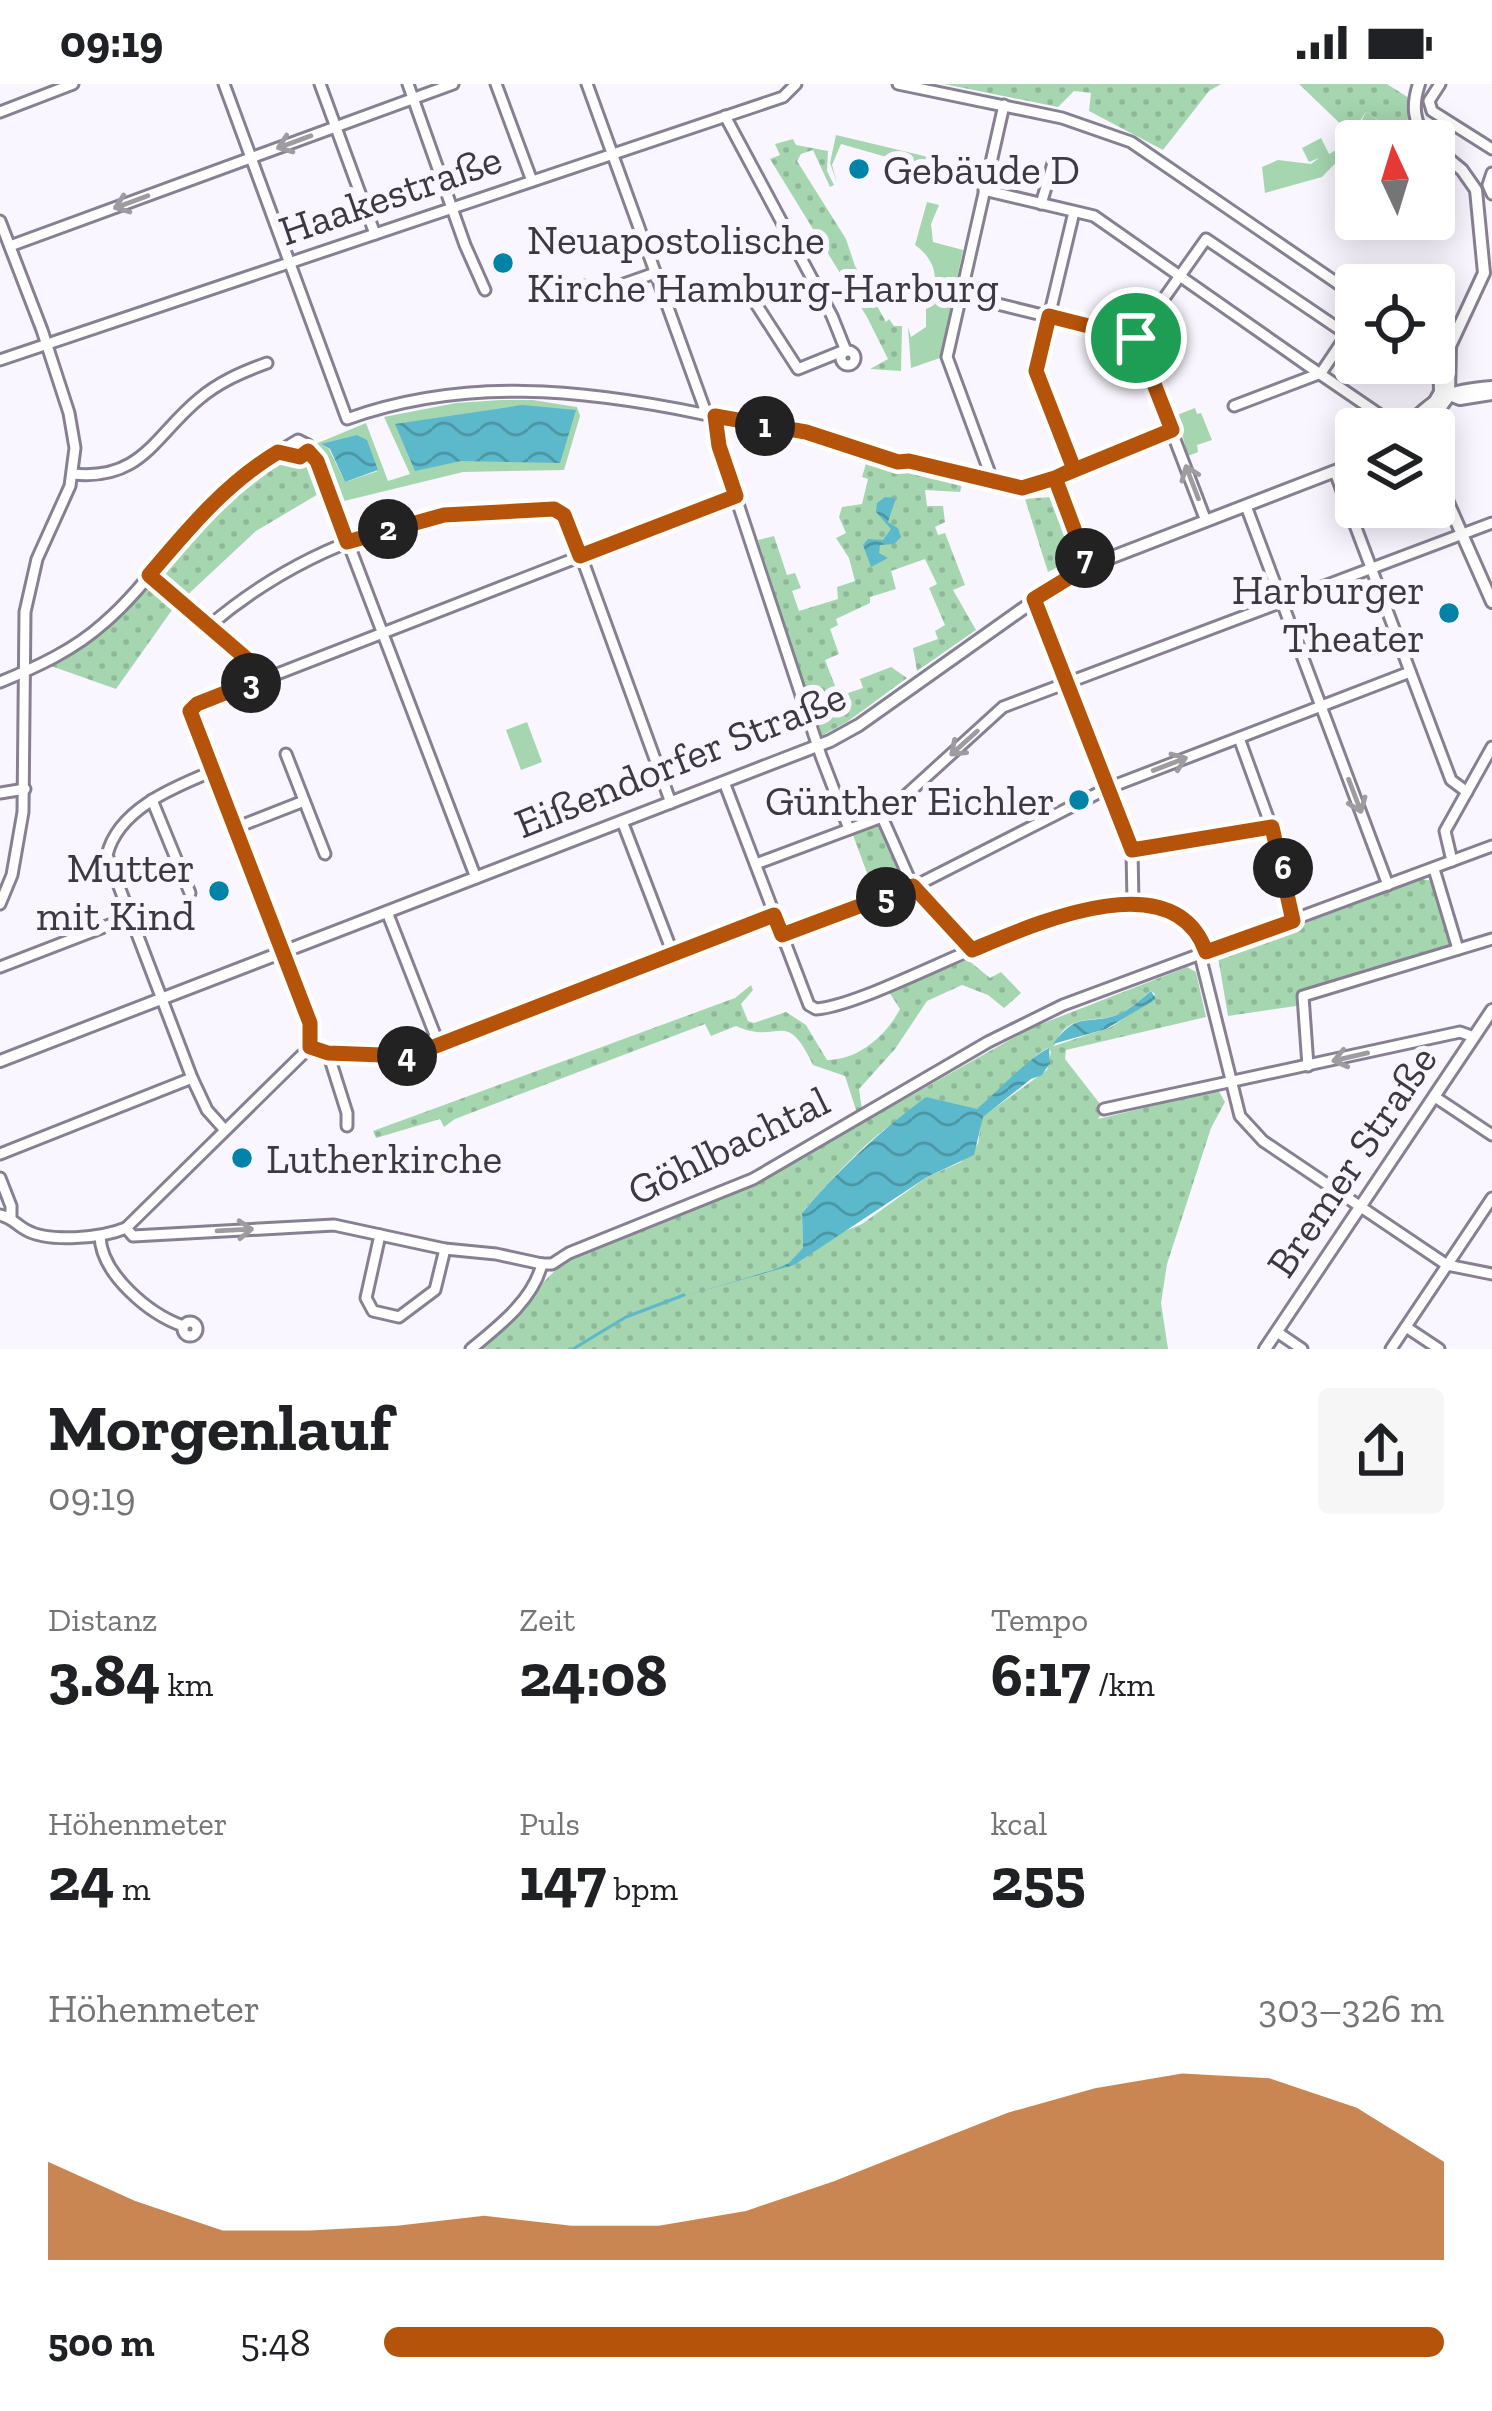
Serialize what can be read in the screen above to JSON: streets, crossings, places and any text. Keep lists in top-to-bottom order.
{
  "streets": {
    "main road": ["Eißendorfer Straße", "Bremer Straße"],
    "street": ["Haakestraße", "Göhlbachtal"]
  },
  "places": [
    "Gebäude D",
    "Neuapostolische Kirche Hamburg-Harburg",
    "Harburger Theater",
    "Günther Eichler",
    "Mutter mit Kind",
    "Lutherkirche"
  ],
  "north": "top",
  "page": {
    "status": "09:19",
    "pins": [
      "1",
      "2",
      "7",
      "3",
      "6",
      "5",
      "4"
    ],
    "heading": ["Morgenlauf", "09:19"],
    "stats": [
      ["Distanz", "3.84 km"],
      ["Zeit", "24:08"],
      ["Tempo", "6:17 /km"],
      ["Höhenmeter", "24 m"],
      ["Puls", "147 bpm"],
      ["kcal", "255"]
    ],
    "chart": ["Höhenmeter", "303–326 m"],
    "list": [
      {
        "name": "500 m",
        "note": "5:48"
      }
    ]
  }
}
